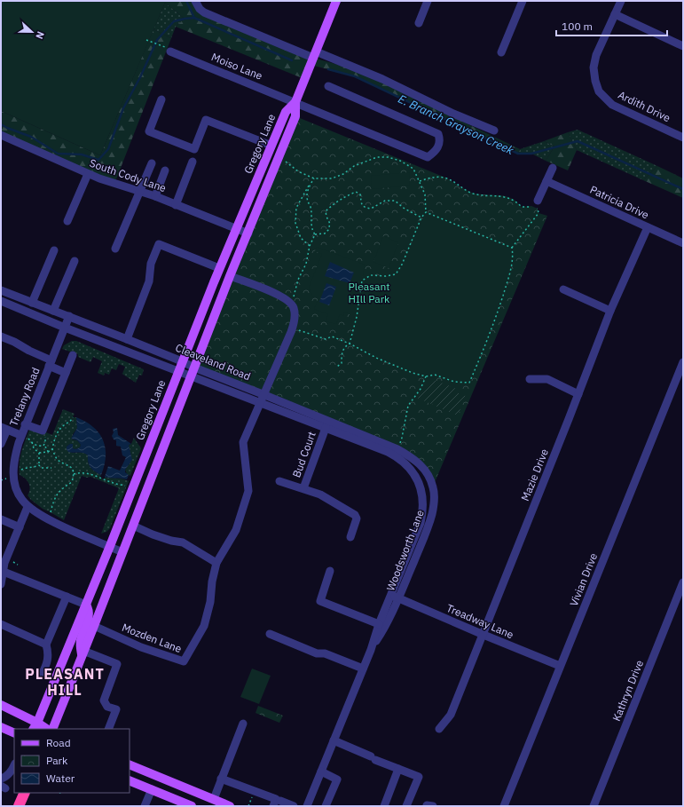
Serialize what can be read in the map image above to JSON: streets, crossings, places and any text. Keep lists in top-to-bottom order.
{
  "streets": {
    "main road": ["Gregory Lane"],
    "street": [
      "Moiso Lane",
      "Ardith Drive",
      "South Cody Lane",
      "Patricia Drive",
      "Cleaveland Road",
      "Trelany Road",
      "Bud Court",
      "Mazie Drive",
      "Woodsworth Lane",
      "Vivian Drive",
      "Treadway Lane",
      "Mozden Lane",
      "Kathryn Drive"
    ]
  },
  "crossings": [
    ["Moiso Lane", "Gregory Lane"],
    ["Gregory Lane", "South Cody Lane"],
    ["Gregory Lane", "Cleaveland Road"],
    ["Gregory Lane", "Trelany Road"],
    ["Gregory Lane", "Mozden Lane"],
    ["Patricia Drive", "Mazie Drive"],
    ["Cleaveland Road", "Trelany Road"],
    ["Cleaveland Road", "Bud Court"],
    ["Cleaveland Road", "Woodsworth Lane"],
    ["Cleaveland Road", "Mozden Lane"],
    ["Mazie Drive", "Treadway Lane"],
    ["Woodsworth Lane", "Treadway Lane"],
    ["Vivian Drive", "Treadway Lane"]
  ],
  "districts": ["PLEASANT HILL"],
  "water": ["E. Branch Grayson Creek"],
  "parks": ["Pleasant HIll Park"],
  "legend": ["Road", "Park", "Water"],
  "scale_bar": "100 m",
  "north": "right"
}
